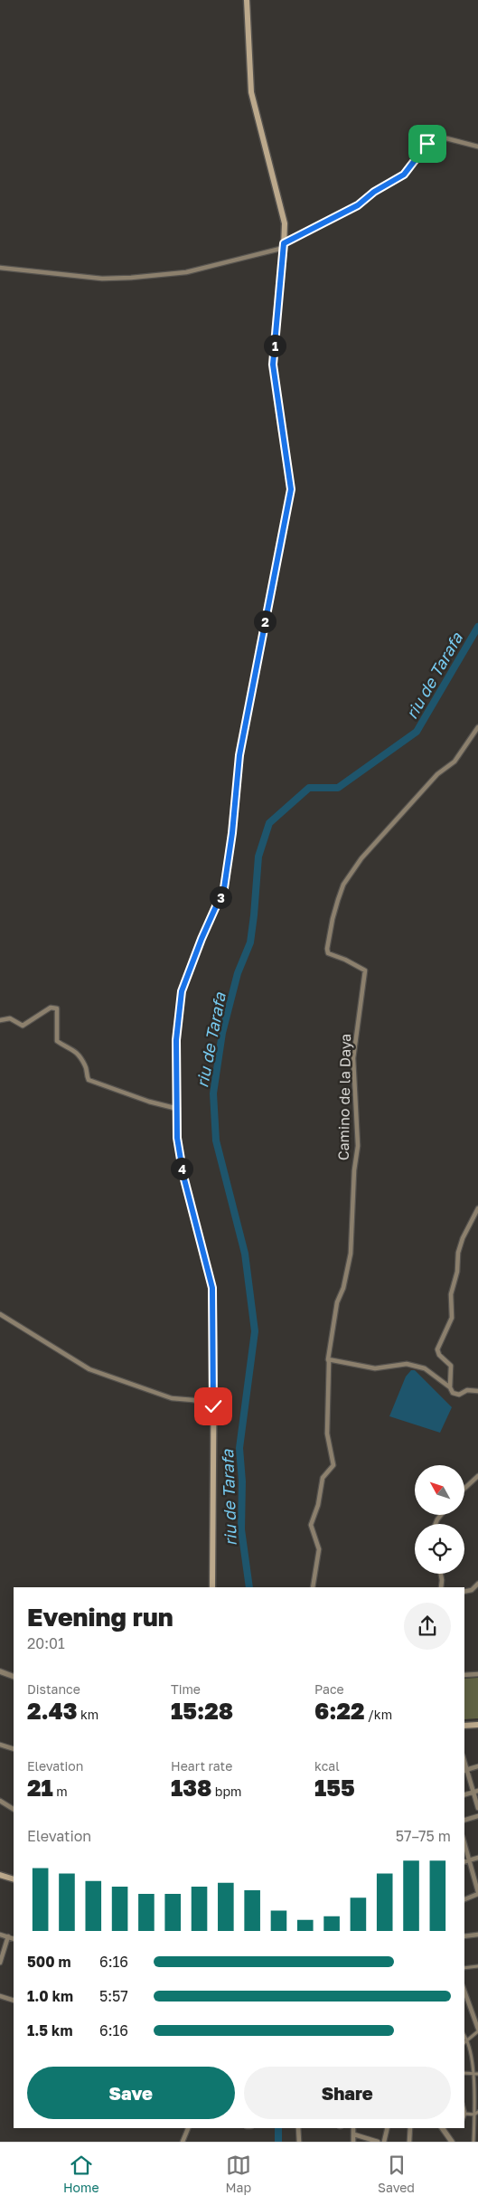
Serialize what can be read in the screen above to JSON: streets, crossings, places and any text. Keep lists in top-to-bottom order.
{
  "streets": {
    "street": ["Camino de la Daya"]
  },
  "water": ["riu de Tarafa"],
  "north": "top left",
  "page": {
    "pins": [
      "1",
      "2",
      "3",
      "4"
    ],
    "heading": ["Evening run", "20:01"],
    "stats": [
      ["Distance", "2.43 km"],
      ["Time", "15:28"],
      ["Pace", "6:22 /km"],
      ["Elevation", "21 m"],
      ["Heart rate", "138 bpm"],
      ["kcal", "155"]
    ],
    "chart": ["Elevation", "57–75 m"],
    "list": [
      {
        "name": "500 m",
        "note": "6:16"
      },
      {
        "name": "1.0 km",
        "note": "5:57"
      },
      {
        "name": "1.5 km",
        "note": "6:16"
      }
    ],
    "buttons": ["Save", "Share"],
    "tabs": ["Home", "Map", "Saved"]
  }
}
